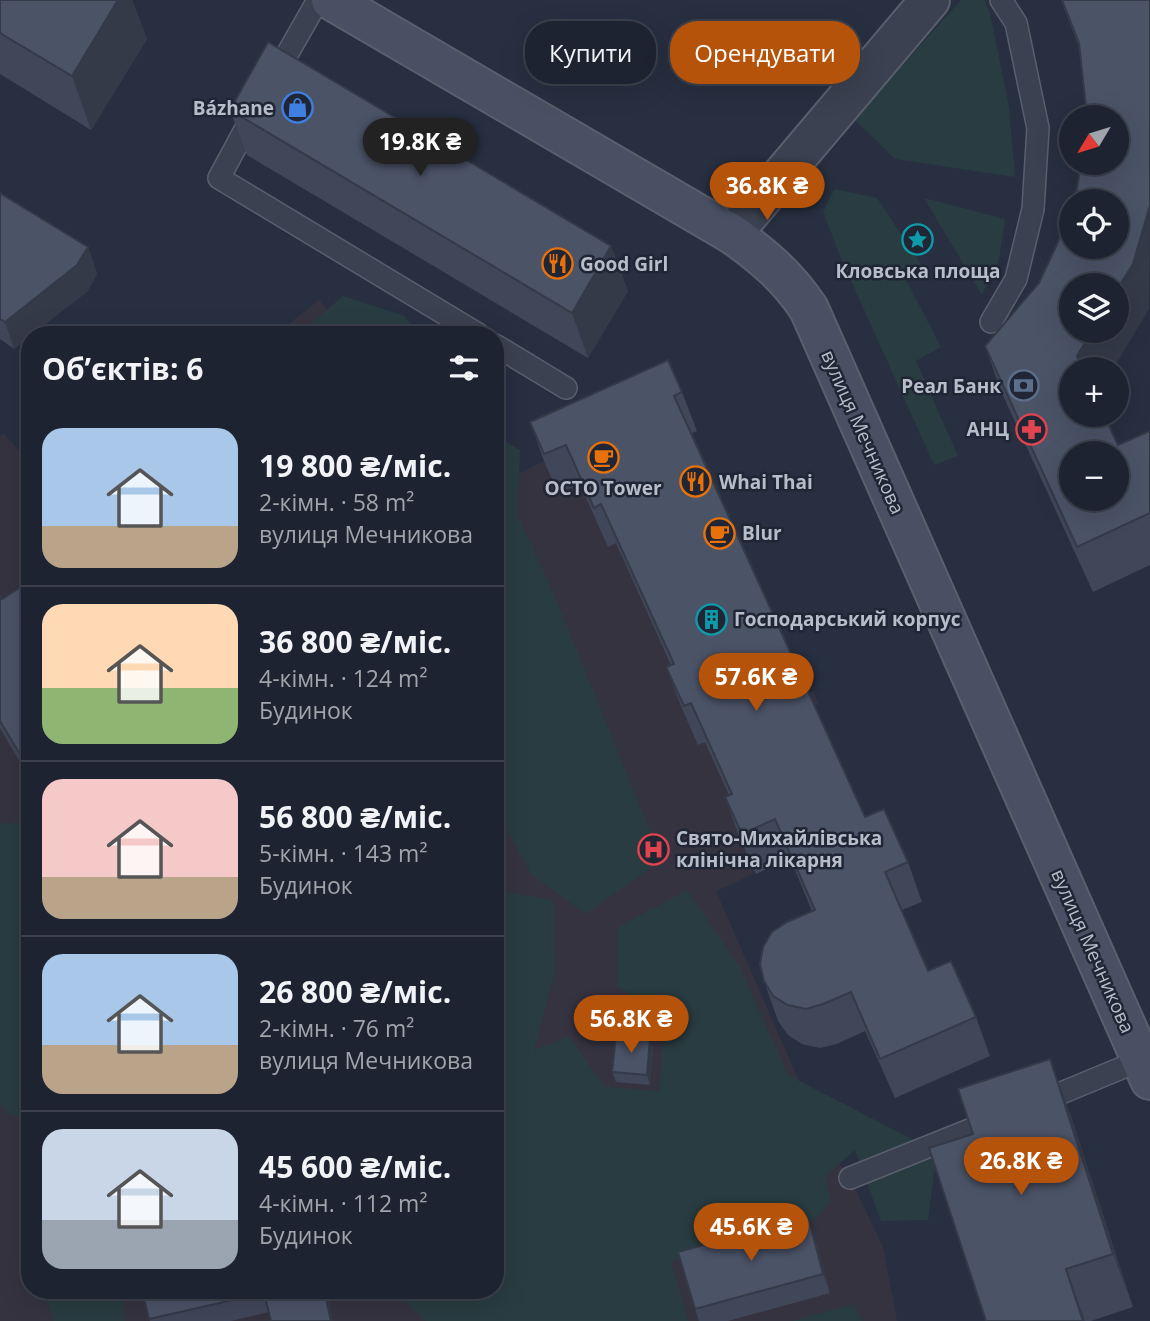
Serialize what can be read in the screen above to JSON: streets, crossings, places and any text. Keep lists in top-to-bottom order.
{
  "streets": {
    "street": ["вулиця Мечникова"]
  },
  "places": {
    "shop": ["Bázhane"],
    "place": ["Кловська площа"],
    "restaurant": ["Good Girl", "Whai Thai"],
    "bank": ["Реал Банк"],
    "pharmacy": ["АНЦ"],
    "cafe": ["OCTO Tower", "Blur"],
    "building": ["Господарський корпус"],
    "hospital": ["Свято-Михайлівська клінічна лікарня"]
  },
  "north": "bottom left",
  "page": {
    "chip": ["Купити", "Орендувати"],
    "map_buttons": ["+", "−"],
    "price": [
      "19.8K ₴",
      "36.8K ₴",
      "57.6K ₴",
      "56.8K ₴",
      "26.8K ₴",
      "45.6K ₴"
    ],
    "heading": "Об’єктів: 6",
    "list": [
      {
        "name": "19 800 ₴/міс.",
        "note": "2-кімн. · 58 m² · вулиця Мечникова"
      },
      {
        "name": "36 800 ₴/міс.",
        "note": "4-кімн. · 124 m² · Будинок"
      },
      {
        "name": "56 800 ₴/міс.",
        "note": "5-кімн. · 143 m² · Будинок"
      },
      {
        "name": "26 800 ₴/міс.",
        "note": "2-кімн. · 76 m² · вулиця Мечникова"
      },
      {
        "name": "45 600 ₴/міс.",
        "note": "4-кімн. · 112 m² · Будинок"
      }
    ]
  }
}
